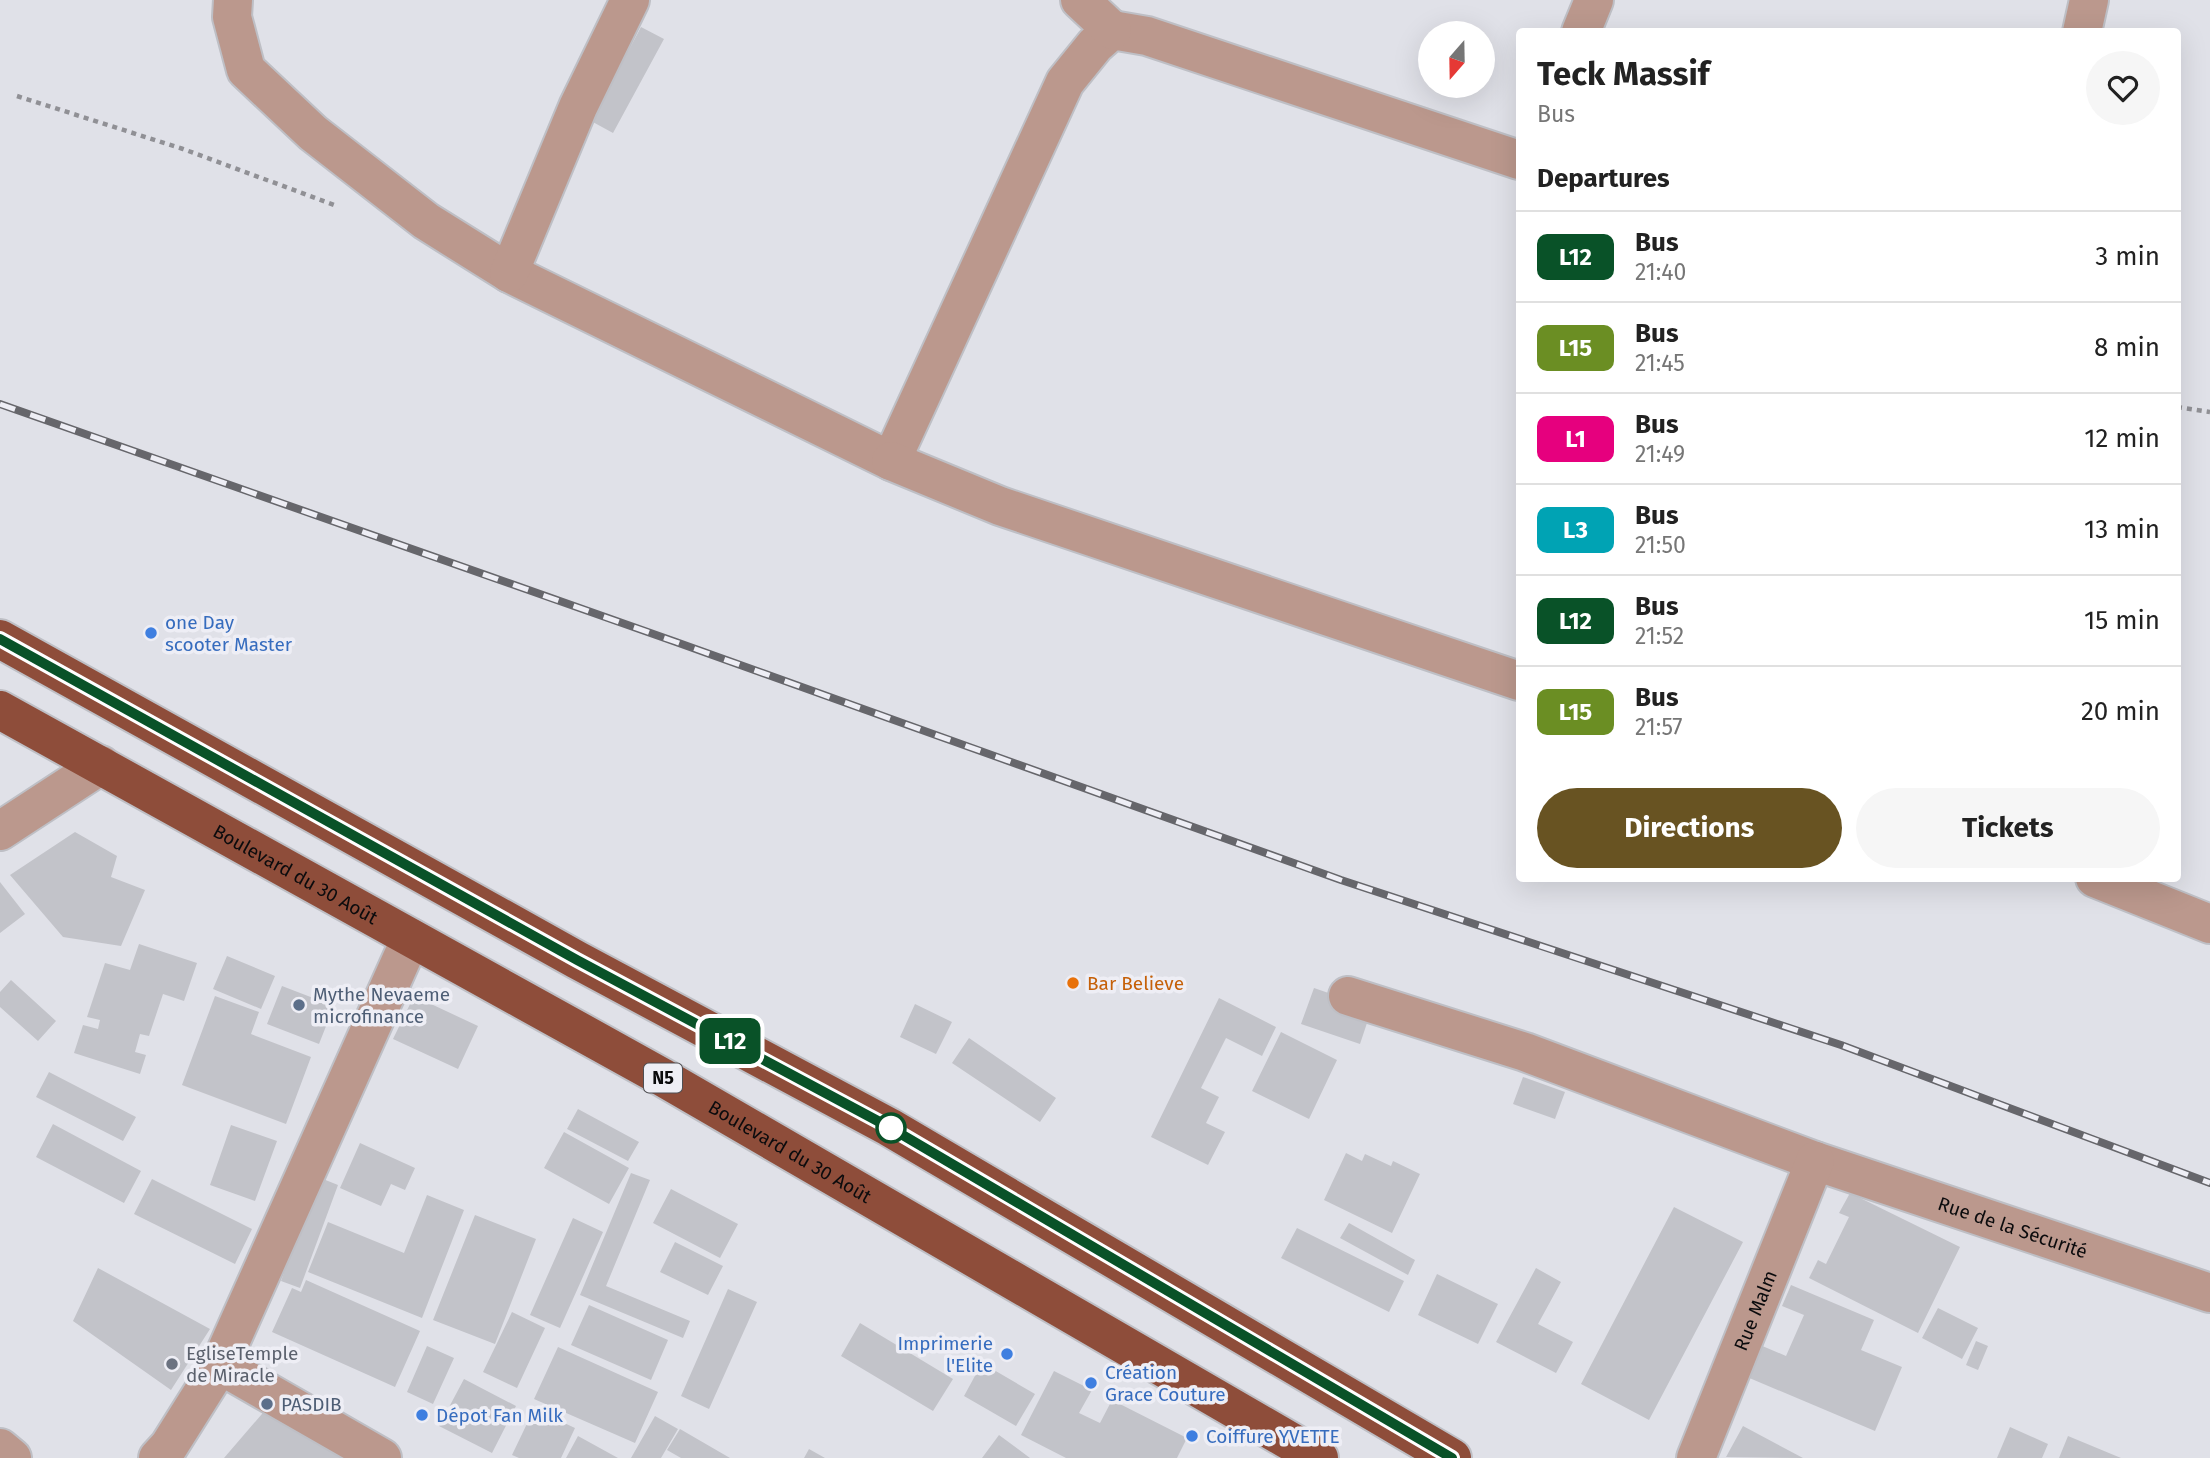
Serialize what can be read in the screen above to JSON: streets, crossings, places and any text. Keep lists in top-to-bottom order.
{
  "streets": {
    "highway": ["Boulevard du 30 Août", "N5"],
    "street": ["Rue de la Sécurité", "Rue Malm"]
  },
  "crossings": [
    ["Rue de la Sécurité", "Rue Malm"]
  ],
  "places": [
    "one Day scooter Master",
    "Bar Believe",
    "Mythe Nevaeme microfinance",
    "Imprimerie l'Elite",
    "EgliseTemple de Miracle",
    "Création Grace Couture",
    "PASDIB",
    "Dépot Fan Milk",
    "Coiffure YVETTE"
  ],
  "lines": ["bus line L12"],
  "north": "bottom",
  "page": {
    "on_map": "L12",
    "heading": [
      ["Teck Massif", "Bus"],
      "Departures"
    ],
    "list": [
      {
        "mark": "L12",
        "name": "Bus",
        "note": "21:40",
        "value": "3 min"
      },
      {
        "mark": "L15",
        "name": "Bus",
        "note": "21:45",
        "value": "8 min"
      },
      {
        "mark": "L1",
        "name": "Bus",
        "note": "21:49",
        "value": "12 min"
      },
      {
        "mark": "L3",
        "name": "Bus",
        "note": "21:50",
        "value": "13 min"
      },
      {
        "mark": "L12",
        "name": "Bus",
        "note": "21:52",
        "value": "15 min"
      },
      {
        "mark": "L15",
        "name": "Bus",
        "note": "21:57",
        "value": "20 min"
      }
    ],
    "buttons": ["Directions", "Tickets"]
  }
}
